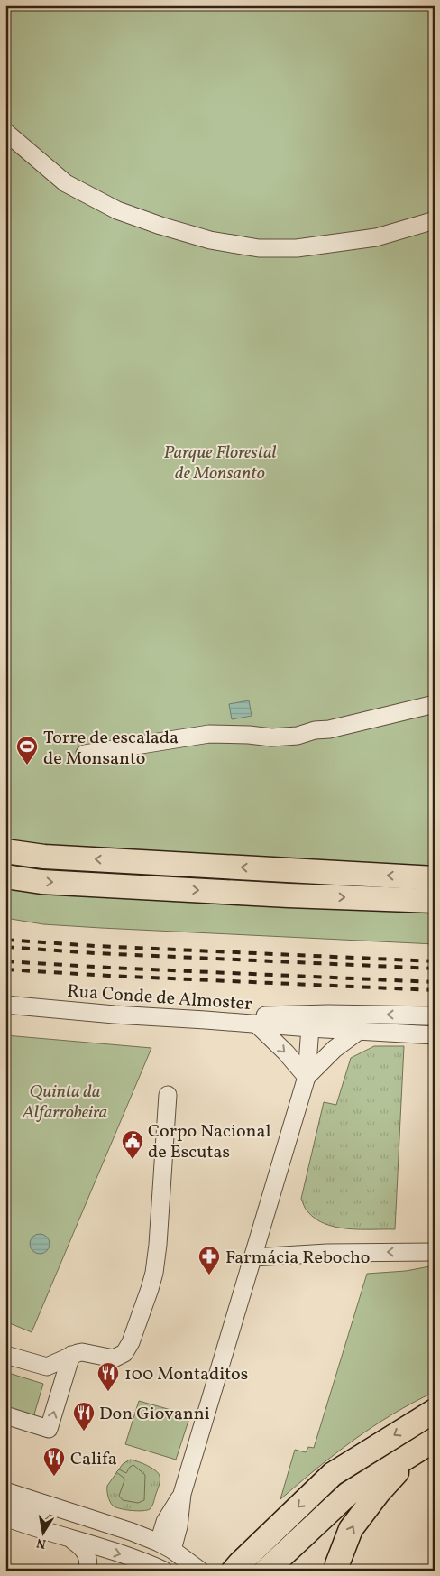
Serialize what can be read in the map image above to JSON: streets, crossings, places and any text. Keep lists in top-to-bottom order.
{
  "streets": {
    "street": ["Rua Conde de Almoster"]
  },
  "parks": ["Parque Florestal de Monsanto", "Quinta da Alfarrobeira"],
  "places": {
    "sports": ["Torre de escalada de Monsanto"],
    "public building": ["Corpo Nacional de Escutas"],
    "pharmacy": ["Farmácia Rebocho"],
    "restaurant": ["100 Montaditos", "Don Giovanni", "Califa"]
  },
  "north": "bottom"
}
